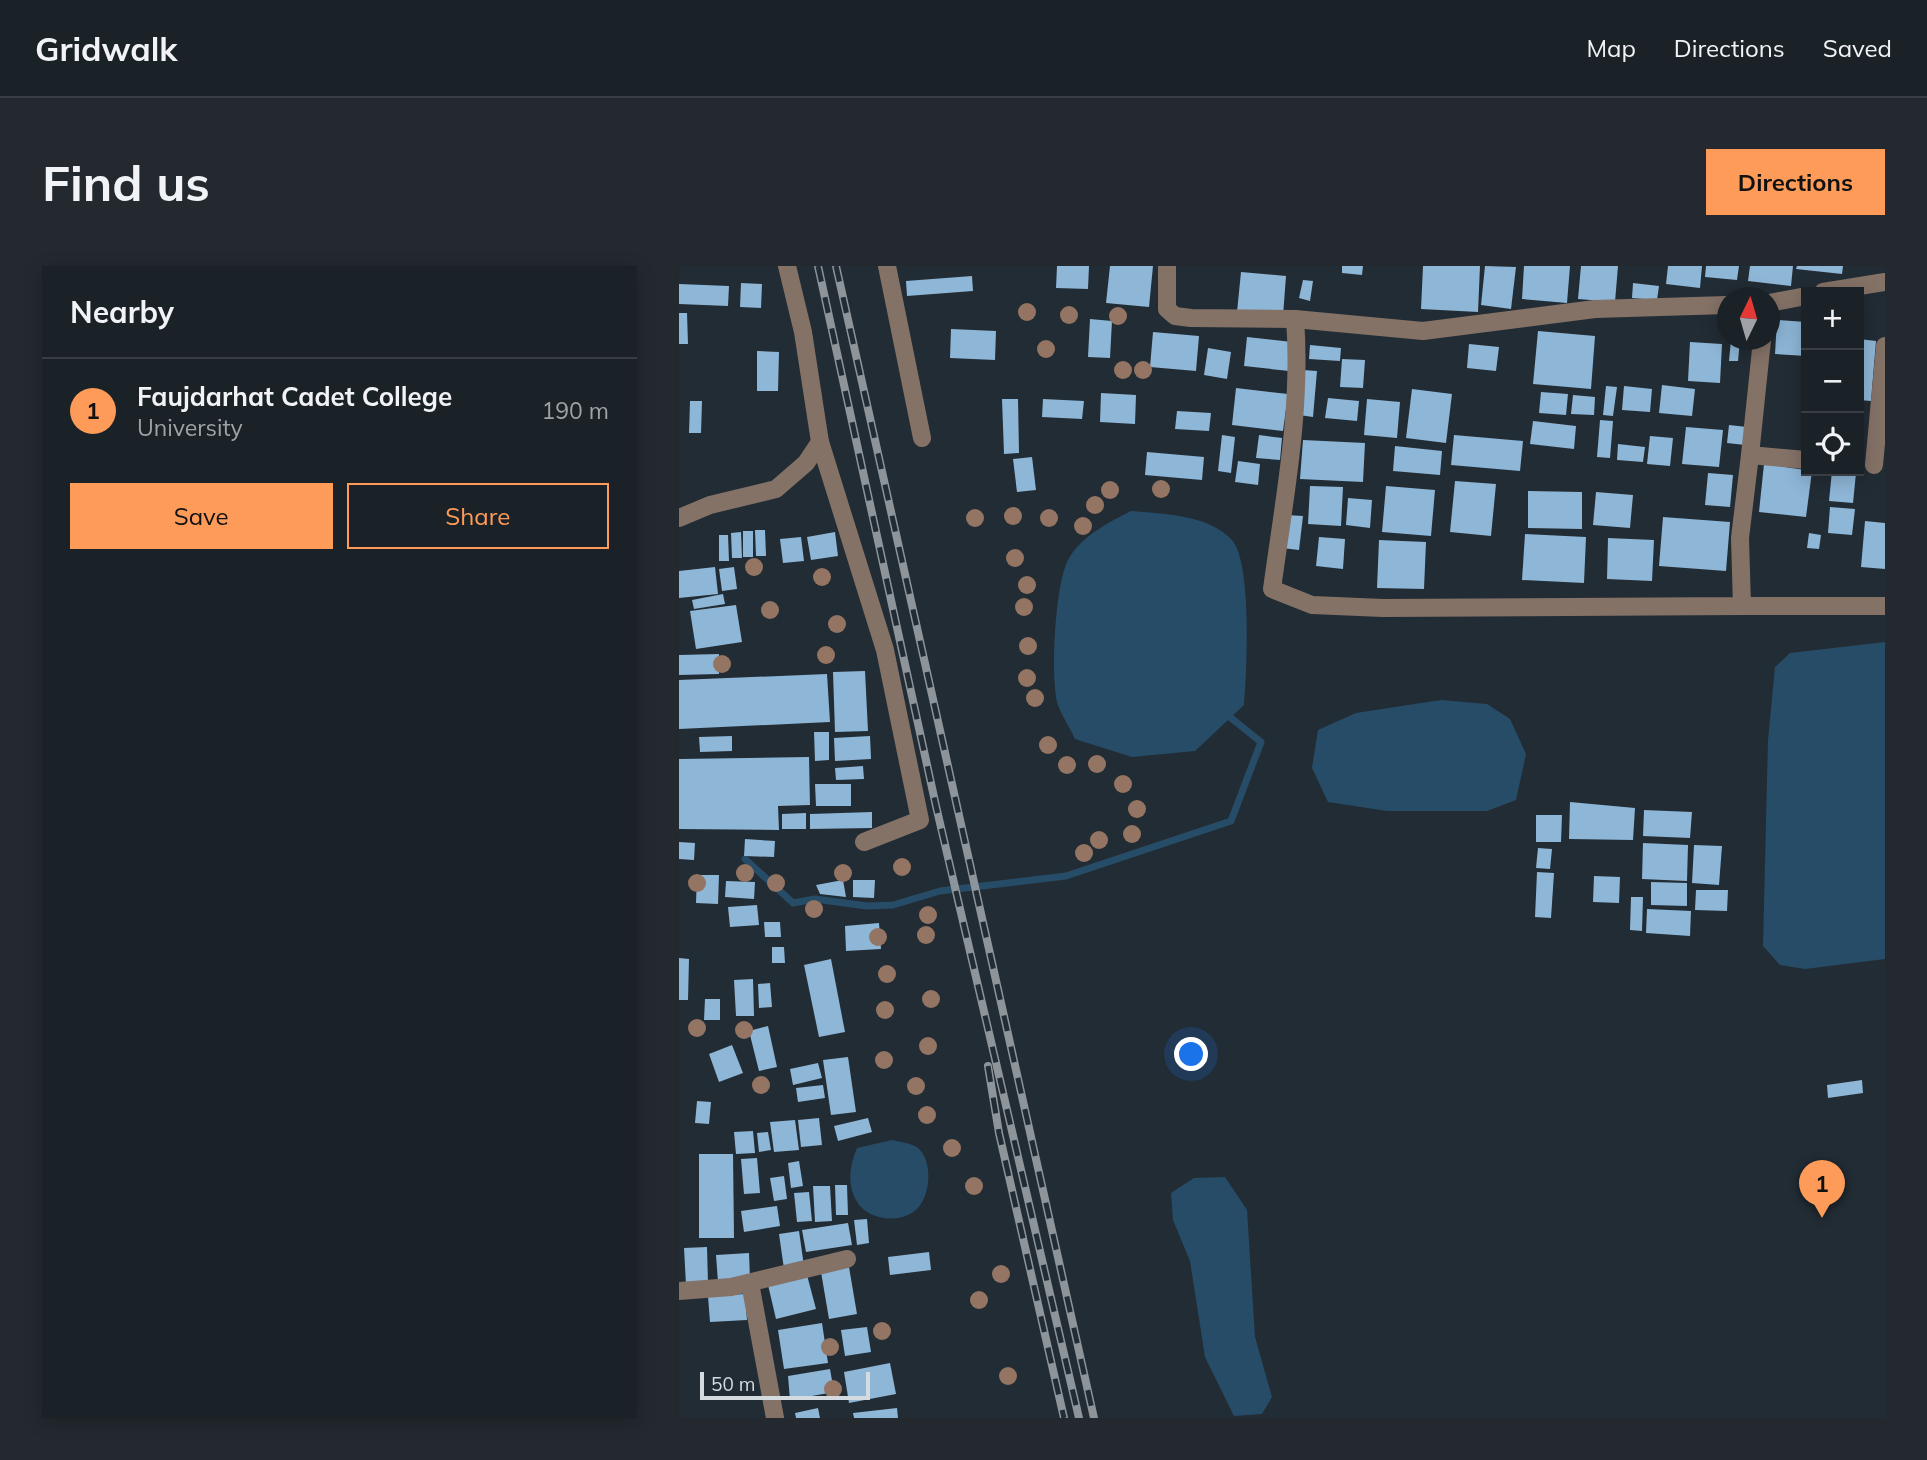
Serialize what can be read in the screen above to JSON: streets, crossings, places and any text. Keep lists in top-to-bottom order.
{
  "scale_bar": "50 m",
  "north": "top",
  "page": {
    "header": "Gridwalk",
    "nav": ["Map", "Directions", "Saved"],
    "buttons": [
      "Directions",
      ["Save", "Share"]
    ],
    "title": "Find us",
    "heading": "Nearby",
    "map_buttons": ["+", "−"],
    "list": [
      {
        "mark": "1",
        "name": "Faujdarhat Cadet College",
        "note": "University",
        "value": "190 m"
      }
    ],
    "pins": "1",
    "scale": "50 m"
  }
}
